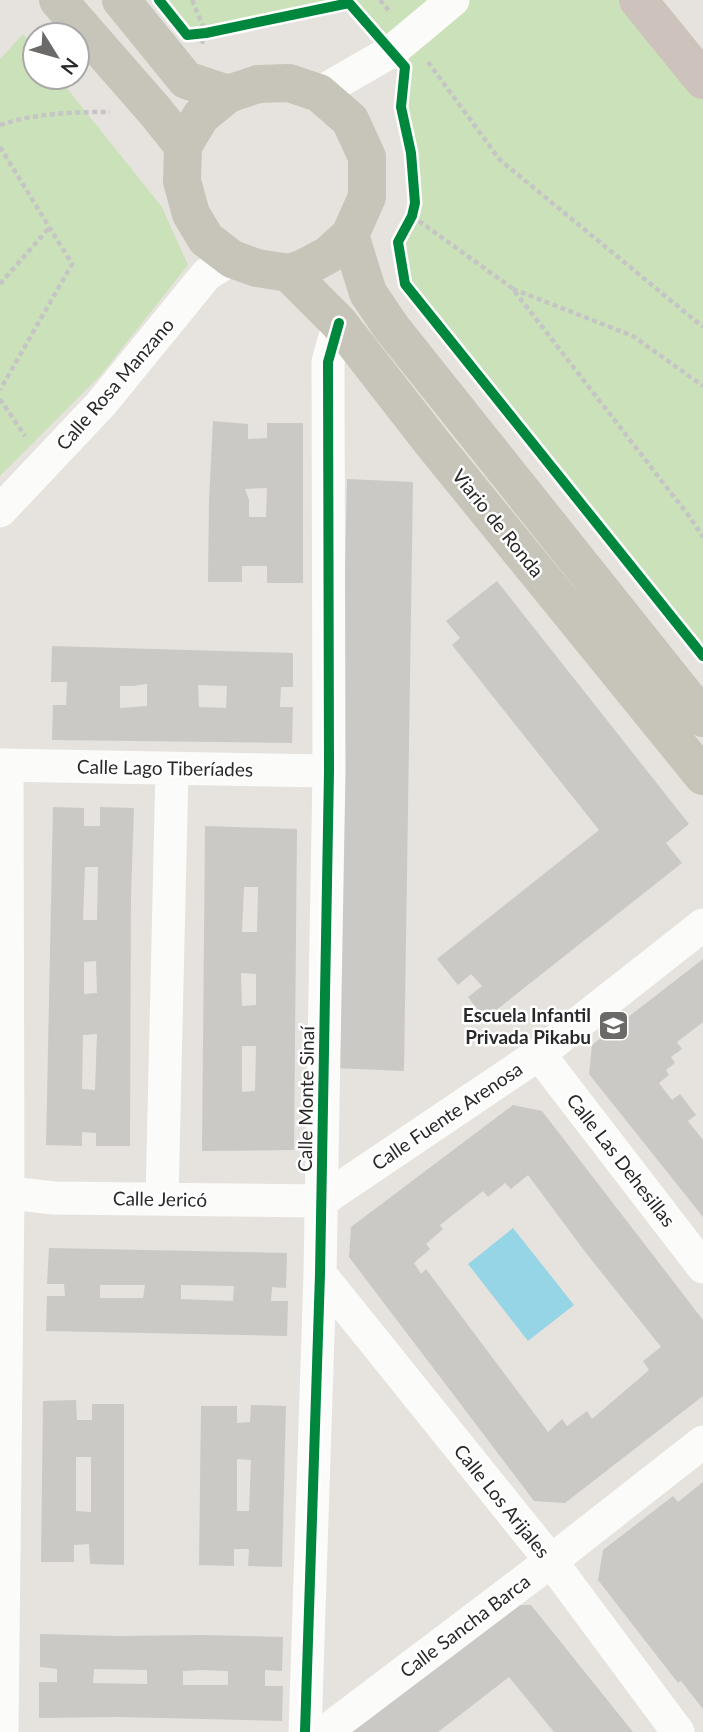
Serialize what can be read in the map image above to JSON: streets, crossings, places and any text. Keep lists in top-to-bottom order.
{
  "streets": {
    "main road": ["Viario de Ronda"],
    "street": [
      "Calle Rosa Manzano",
      "Calle Lago Tiberíades",
      "Calle Monte Sinaí",
      "Calle Fuente Arenosa",
      "Calle Las Dehesillas",
      "Calle Jericó",
      "Calle Los Arijales",
      "Calle Sancha Barca"
    ]
  },
  "crossings": [
    ["Calle Rosa Manzano", "Viario de Ronda"],
    ["Viario de Ronda", "Calle Monte Sinaí"],
    ["Calle Lago Tiberíades", "Calle Monte Sinaí"],
    ["Calle Monte Sinaí", "Calle Fuente Arenosa"],
    ["Calle Monte Sinaí", "Calle Jericó"],
    ["Calle Monte Sinaí", "Calle Los Arijales"],
    ["Calle Fuente Arenosa", "Calle Las Dehesillas"],
    ["Calle Fuente Arenosa", "Calle Jericó"],
    ["Calle Los Arijales", "Calle Sancha Barca"]
  ],
  "places": {
    "school or university": ["Escuela Infantil Privada Pikabu"]
  },
  "north": "bottom right"
}
